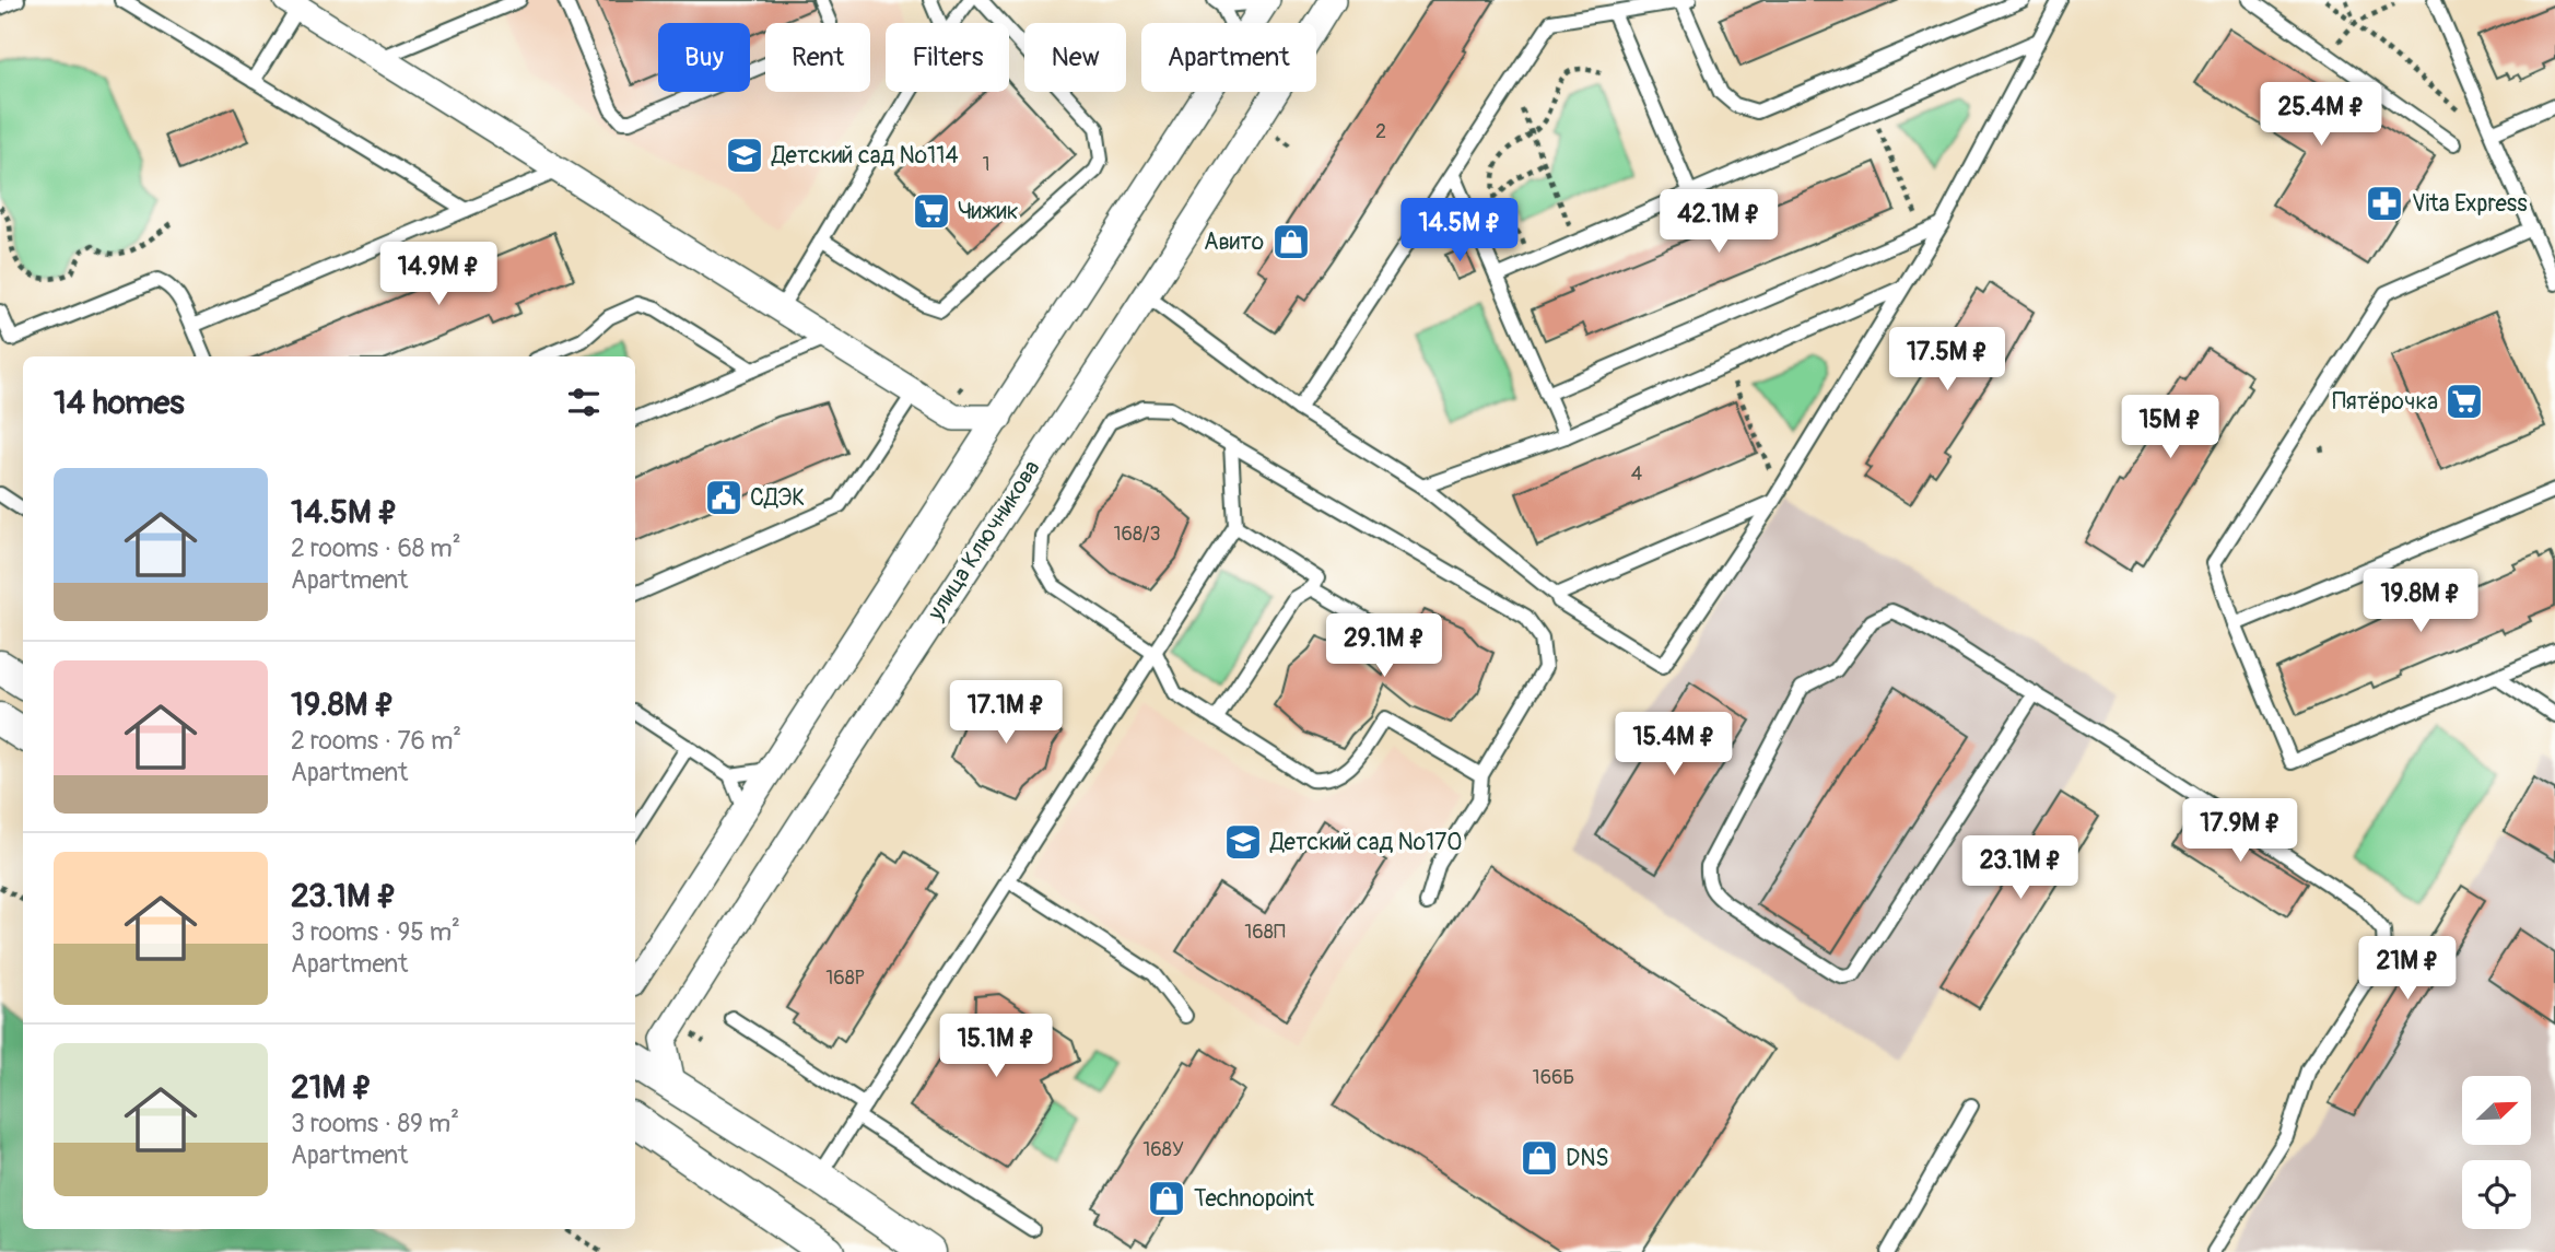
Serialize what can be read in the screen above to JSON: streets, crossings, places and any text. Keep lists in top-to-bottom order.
{
  "streets": {
    "street": ["улица Ключникова"]
  },
  "places": {
    "school or university": ["Детский сад №114", "Детский сад №170"],
    "pharmacy": ["Vita Express"],
    "supermarket": ["Чижик", "Пятёрочка"],
    "shop": ["Авито", "DNS", "Technopoint"],
    "public building": ["СДЭК"]
  },
  "house_numbers": [
    "2",
    "1",
    "4",
    "168/3",
    "168П",
    "168Р",
    "166Б",
    "168У"
  ],
  "north": "top right",
  "page": {
    "chip": [
      "Buy",
      "Rent",
      "Filters",
      "New",
      "Apartment"
    ],
    "price": [
      "25.4M ₽",
      "42.1M ₽",
      "14.5M ₽",
      "14.9M ₽",
      "17.5M ₽",
      "15M ₽",
      "19.8M ₽",
      "29.1M ₽",
      "17.1M ₽",
      "15.4M ₽",
      "17.9M ₽",
      "23.1M ₽",
      "21M ₽",
      "15.1M ₽"
    ],
    "heading": "14 homes",
    "list": [
      {
        "name": "14.5M ₽",
        "note": "2 rooms · 68 m² · Apartment"
      },
      {
        "name": "19.8M ₽",
        "note": "2 rooms · 76 m² · Apartment"
      },
      {
        "name": "23.1M ₽",
        "note": "3 rooms · 95 m² · Apartment"
      },
      {
        "name": "21M ₽",
        "note": "3 rooms · 89 m² · Apartment"
      }
    ]
  }
}
